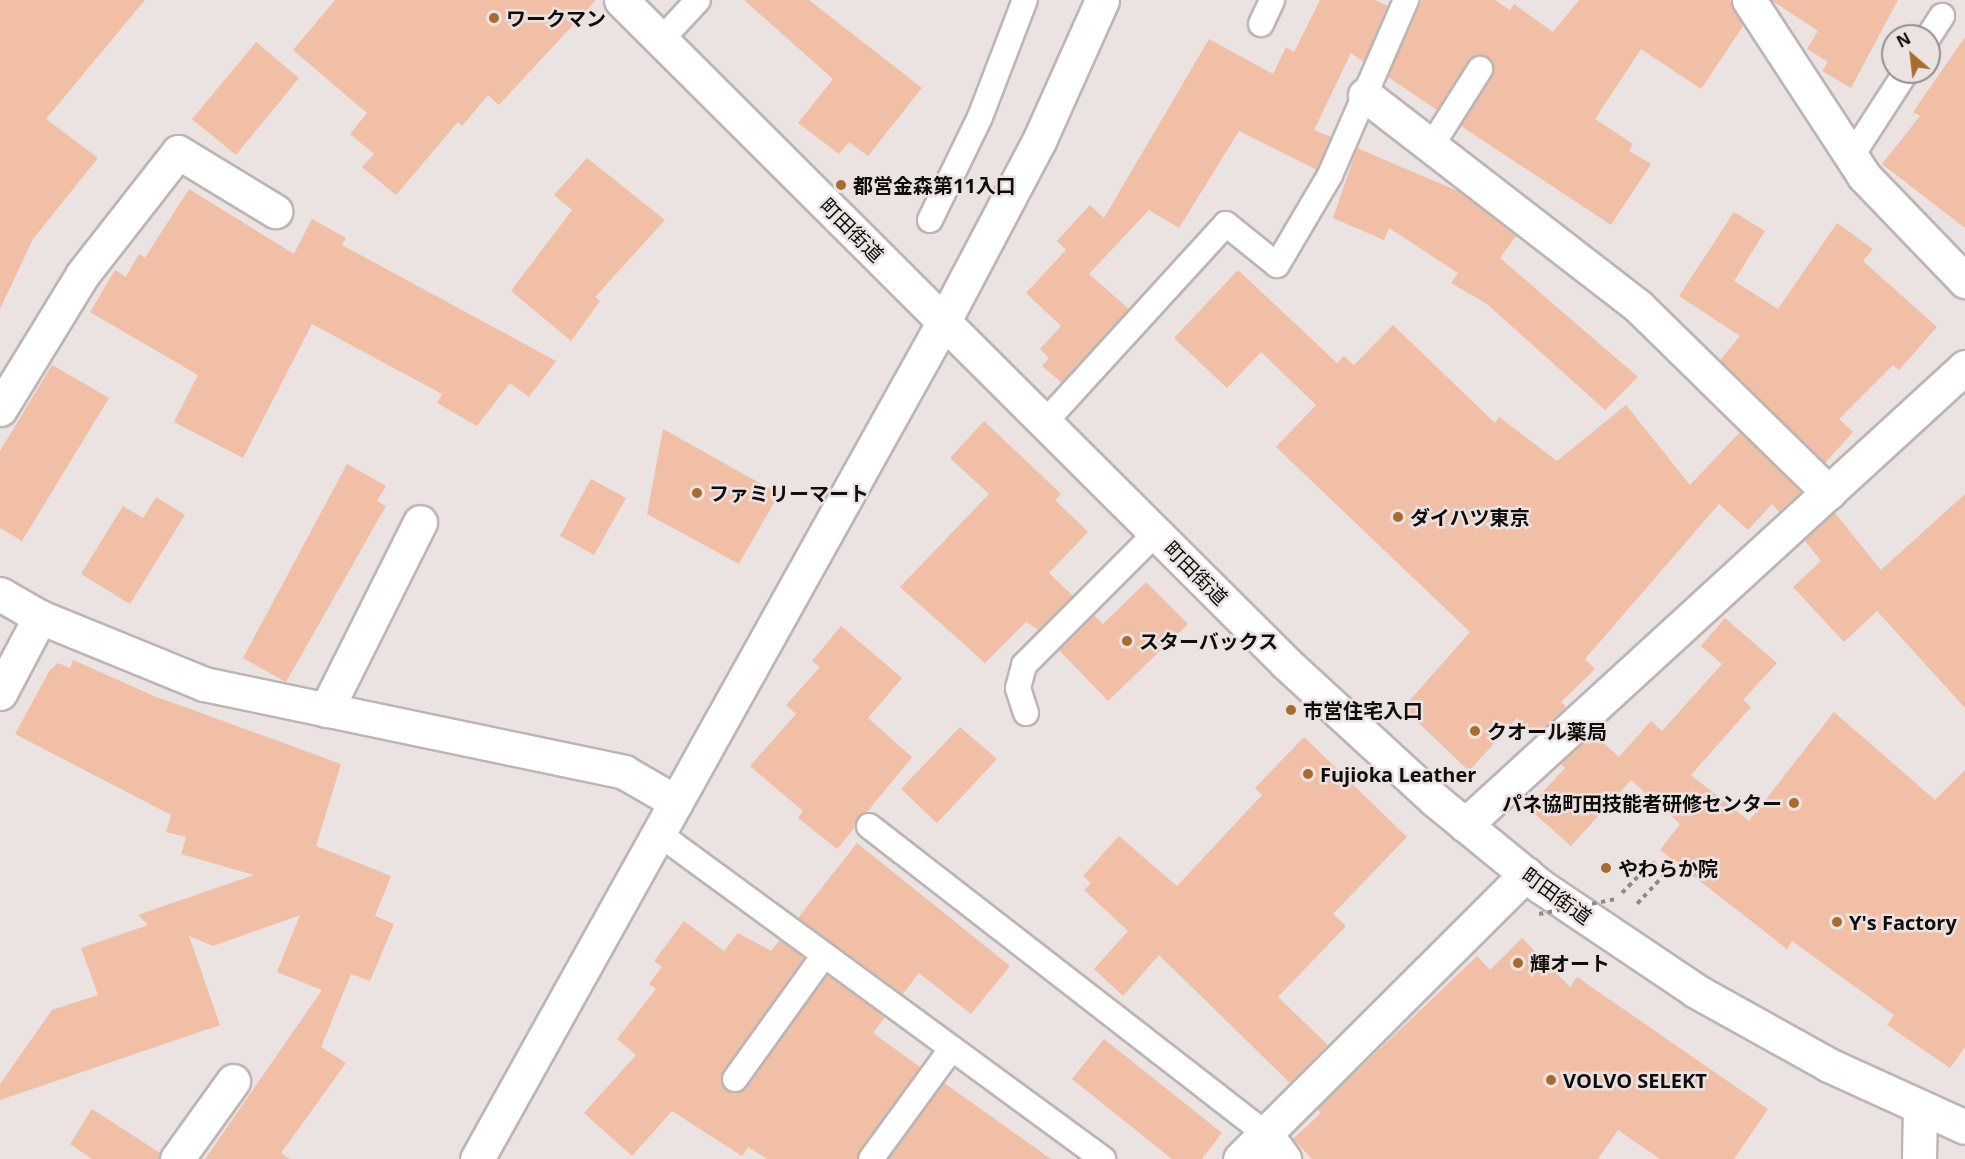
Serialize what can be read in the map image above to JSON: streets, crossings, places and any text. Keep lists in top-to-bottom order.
{
  "streets": {
    "street": ["町田街道"]
  },
  "places": [
    "ワークマン",
    "都営金森第11入口",
    "ファミリーマート",
    "ダイハツ東京",
    "スターバックス",
    "市営住宅入口",
    "クオール薬局",
    "Fujioka Leather",
    "パネ協町田技能者研修センター",
    "やわらか院",
    "Y's Factory",
    "輝オート",
    "VOLVO SELEKT"
  ],
  "north": "top left"
}
